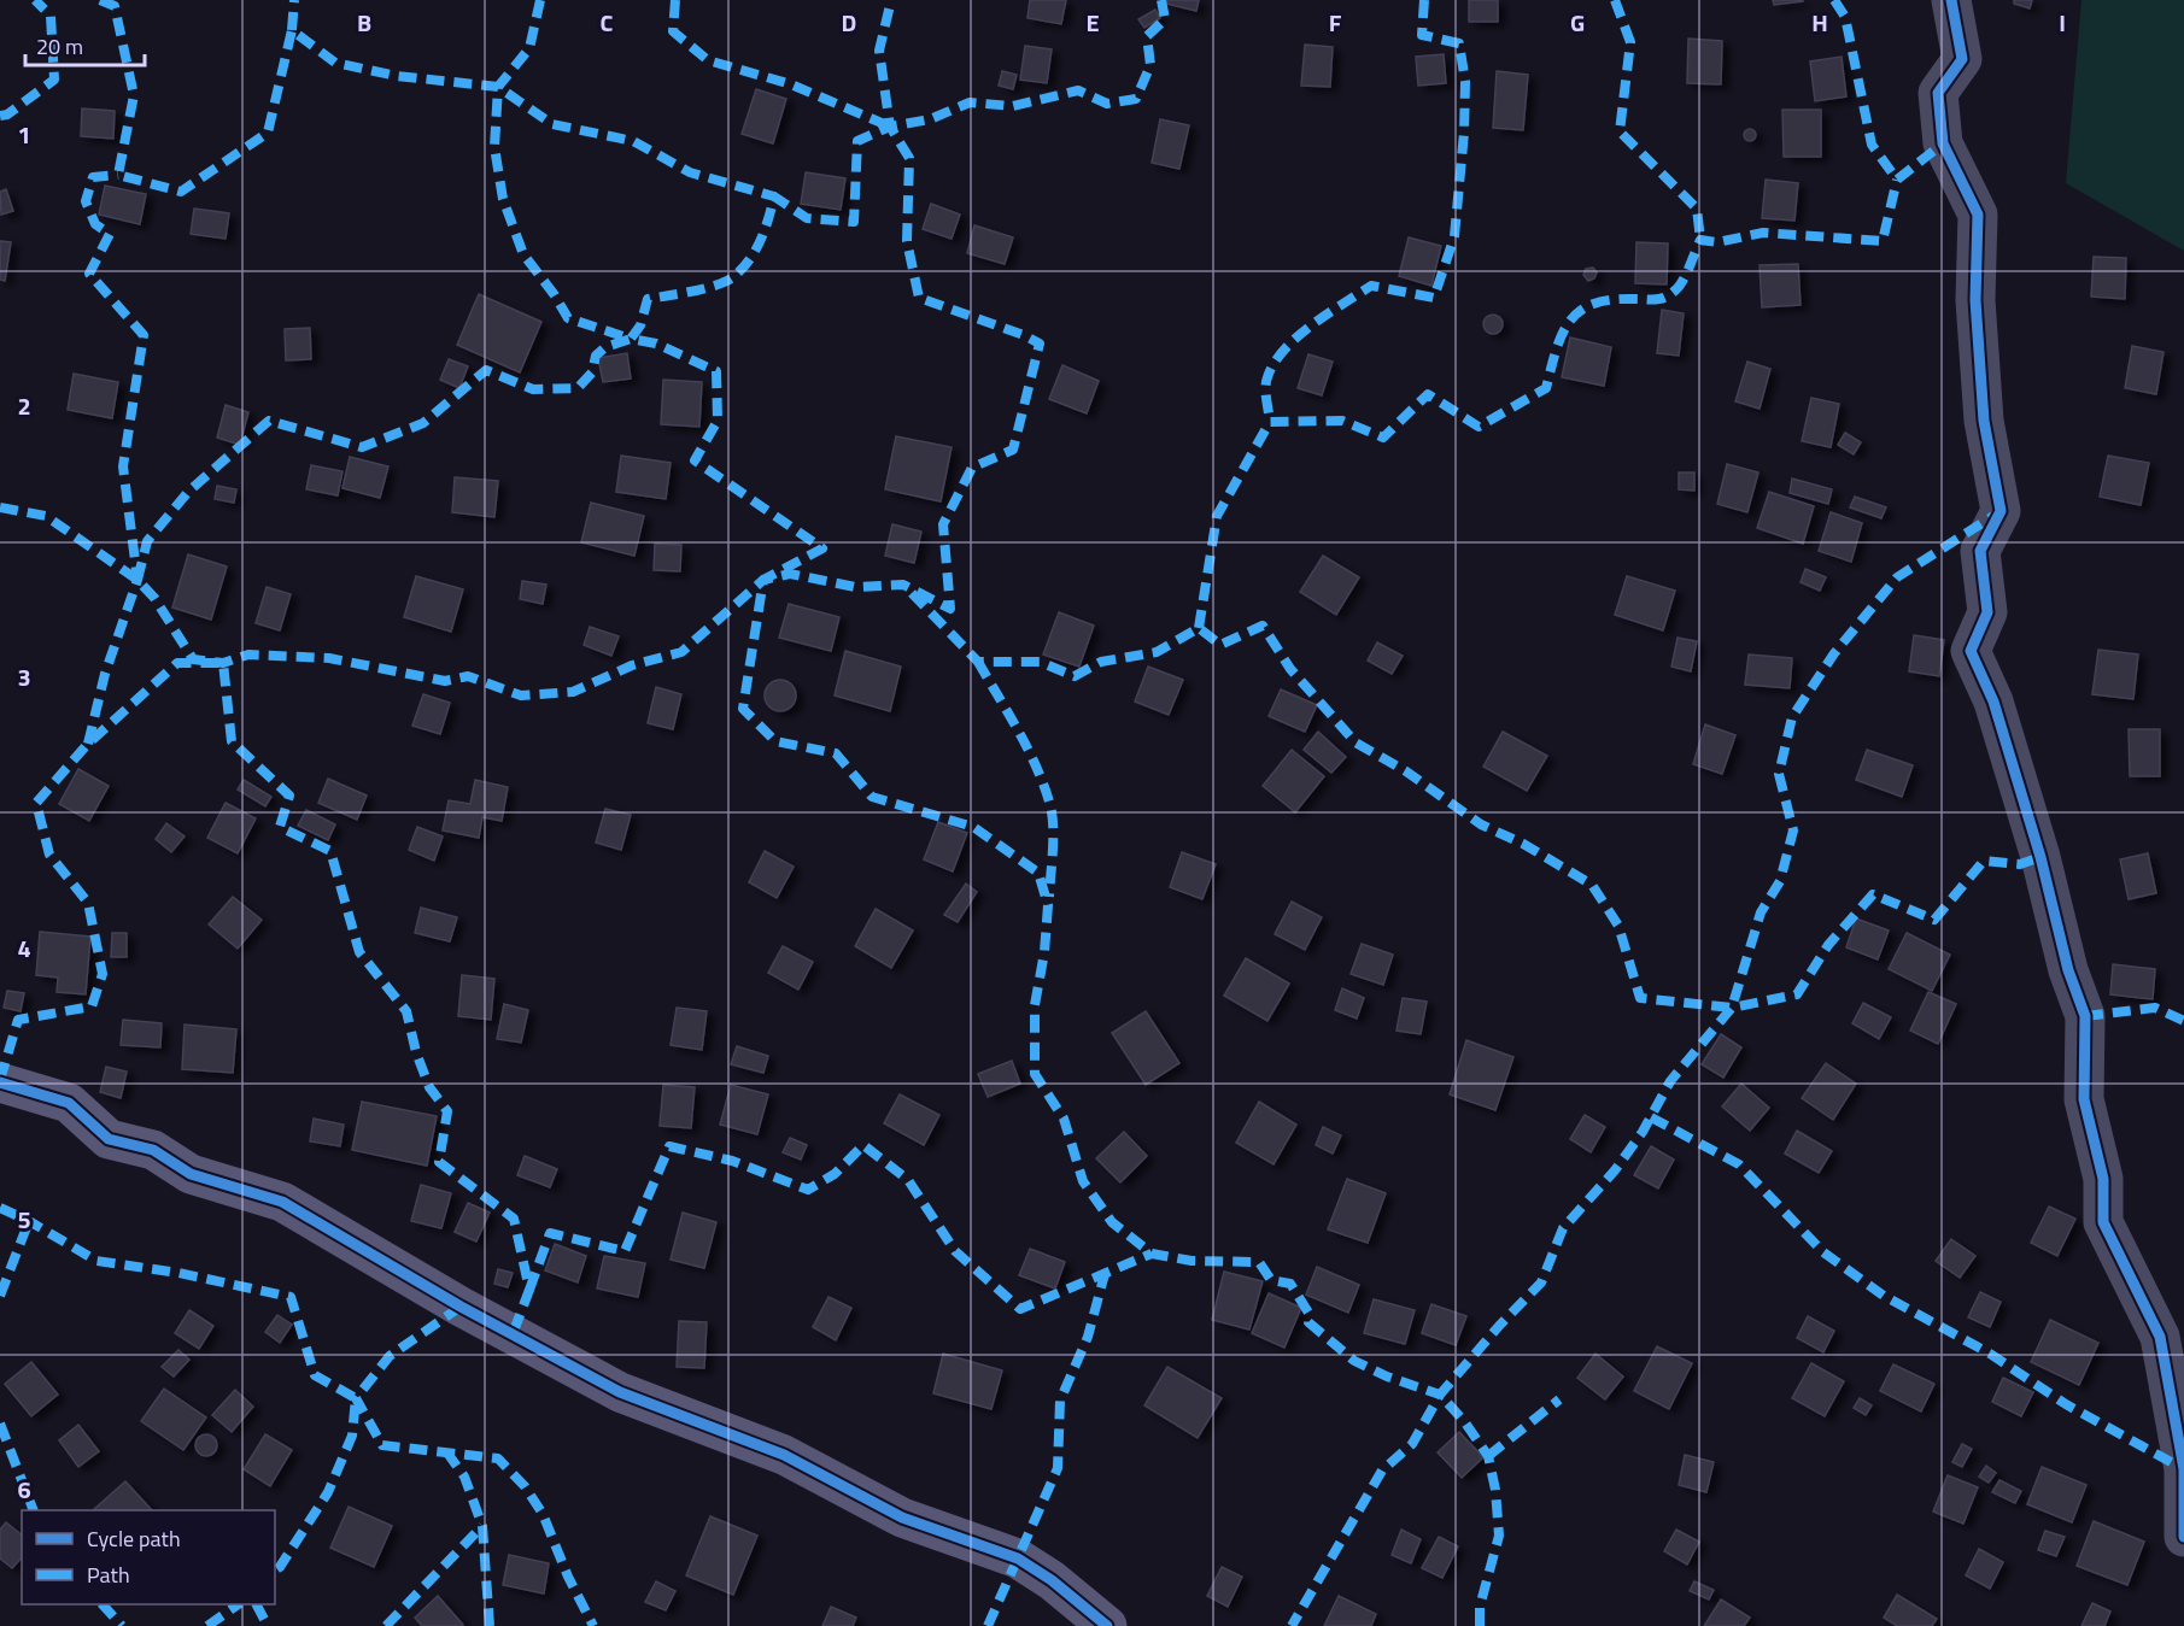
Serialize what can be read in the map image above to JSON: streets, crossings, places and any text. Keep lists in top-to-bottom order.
{
  "legend": ["Cycle path", "Path"],
  "scale_bar": "20 m",
  "grid": {
    "columns": [
      "B",
      "C",
      "D",
      "E",
      "F",
      "G",
      "H",
      "I"
    ],
    "rows": [
      "1",
      "2",
      "3",
      "4",
      "5",
      "6"
    ]
  }
}
